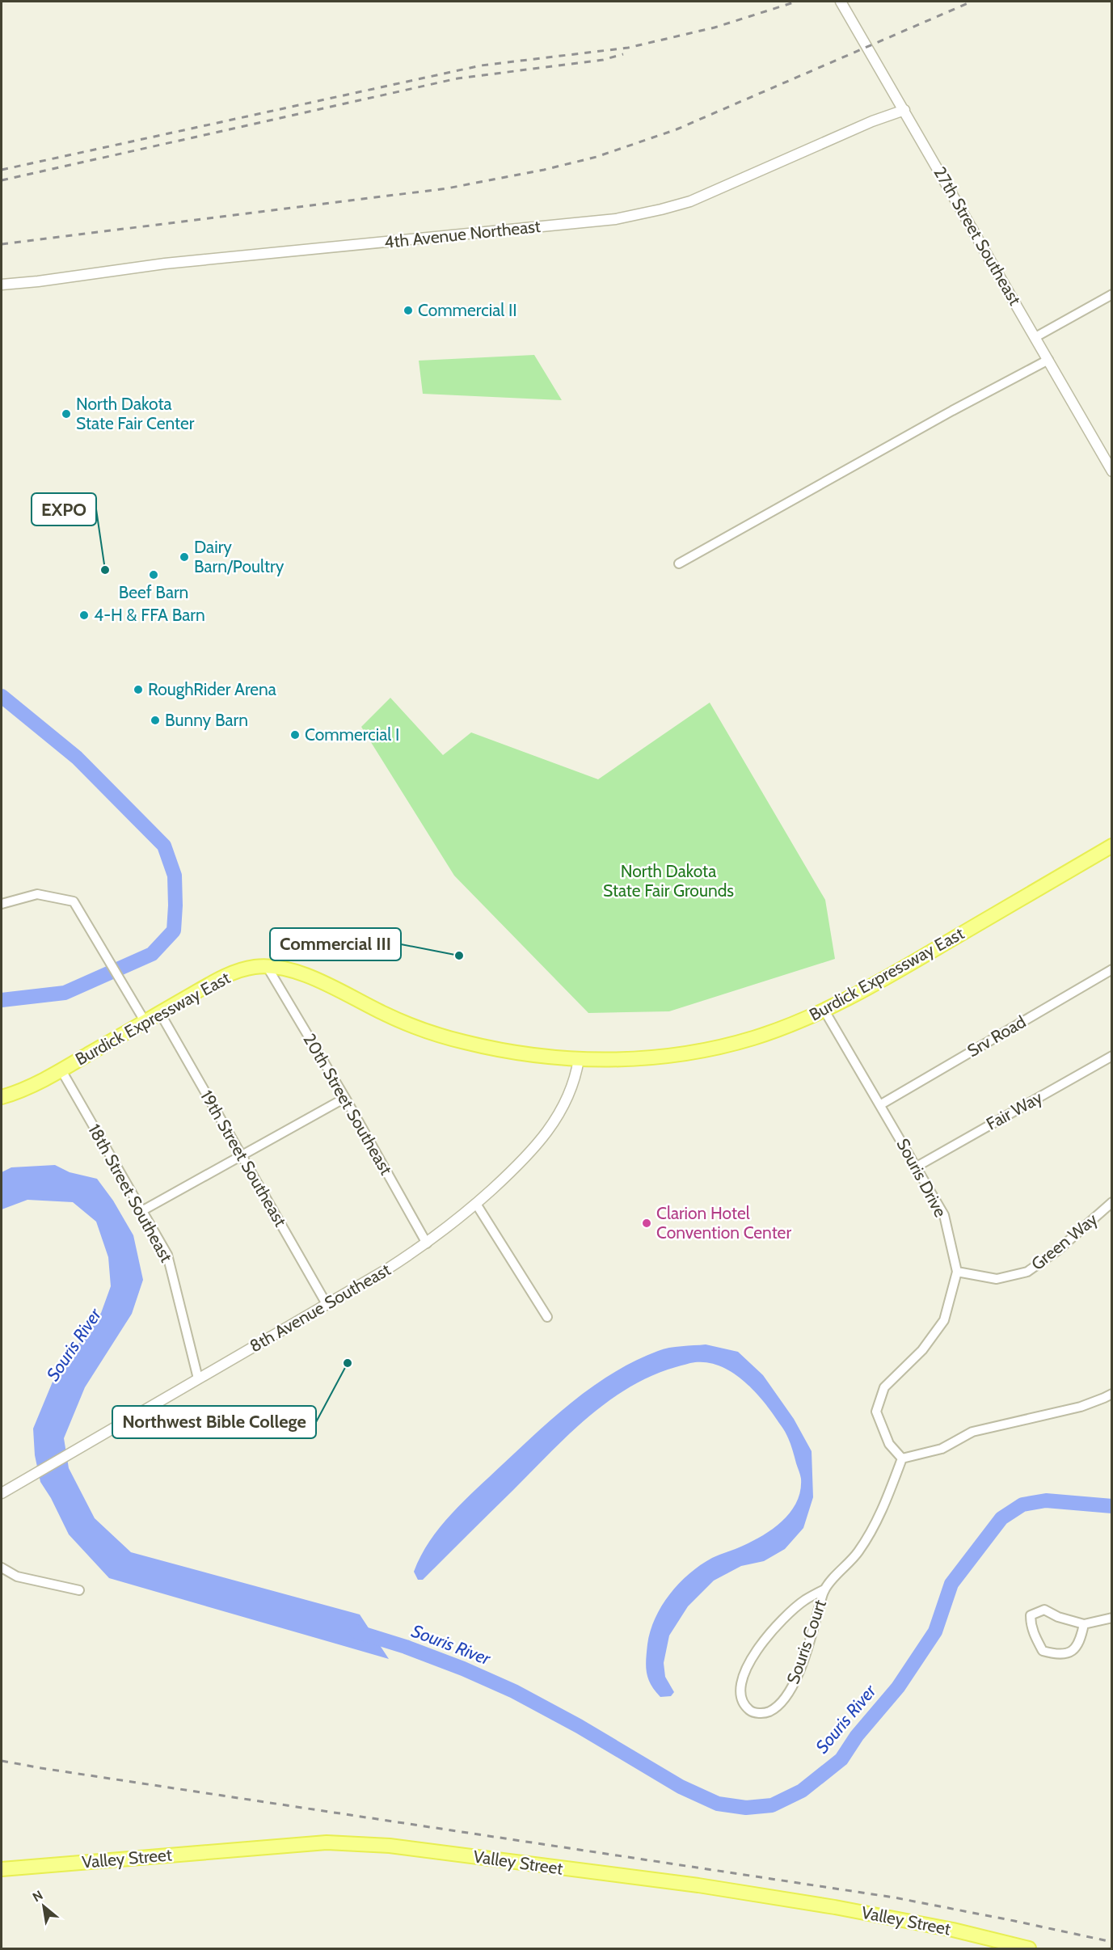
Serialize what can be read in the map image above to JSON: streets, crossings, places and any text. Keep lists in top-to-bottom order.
{
  "streets": {
    "main road": ["Burdick Expressway East", "Valley Street"],
    "street": [
      "4th Avenue Northeast",
      "27th Street Southeast",
      "Srv Road",
      "20th Street Southeast",
      "Fair Way",
      "19th Street Southeast",
      "Souris Drive",
      "18th Street Southeast",
      "Green Way",
      "8th Avenue Southeast",
      "Souris Court"
    ]
  },
  "crossings": [
    ["4th Avenue Northeast", "27th Street Southeast"],
    ["Burdick Expressway East", "20th Street Southeast"],
    ["Burdick Expressway East", "19th Street Southeast"],
    ["Burdick Expressway East", "Souris Drive"],
    ["Burdick Expressway East", "18th Street Southeast"],
    ["Burdick Expressway East", "8th Avenue Southeast"],
    ["Srv Road", "Souris Drive"],
    ["20th Street Southeast", "8th Avenue Southeast"],
    ["Fair Way", "Souris Drive"],
    ["19th Street Southeast", "8th Avenue Southeast"],
    ["Souris Drive", "Green Way"],
    ["Souris Drive", "Souris Court"],
    ["18th Street Southeast", "8th Avenue Southeast"]
  ],
  "water": ["Souris River"],
  "parks": ["North Dakota State Fair Grounds"],
  "places": [
    "Commercial II",
    "North Dakota State Fair Center",
    "Dairy Barn/Poultry",
    "EXPO",
    "Beef Barn",
    "4-H & FFA Barn",
    "RoughRider Arena",
    "Bunny Barn",
    "Commercial I",
    "Commercial III",
    "Clarion Hotel Convention Center",
    "Northwest Bible College"
  ],
  "north": "top left"
}
